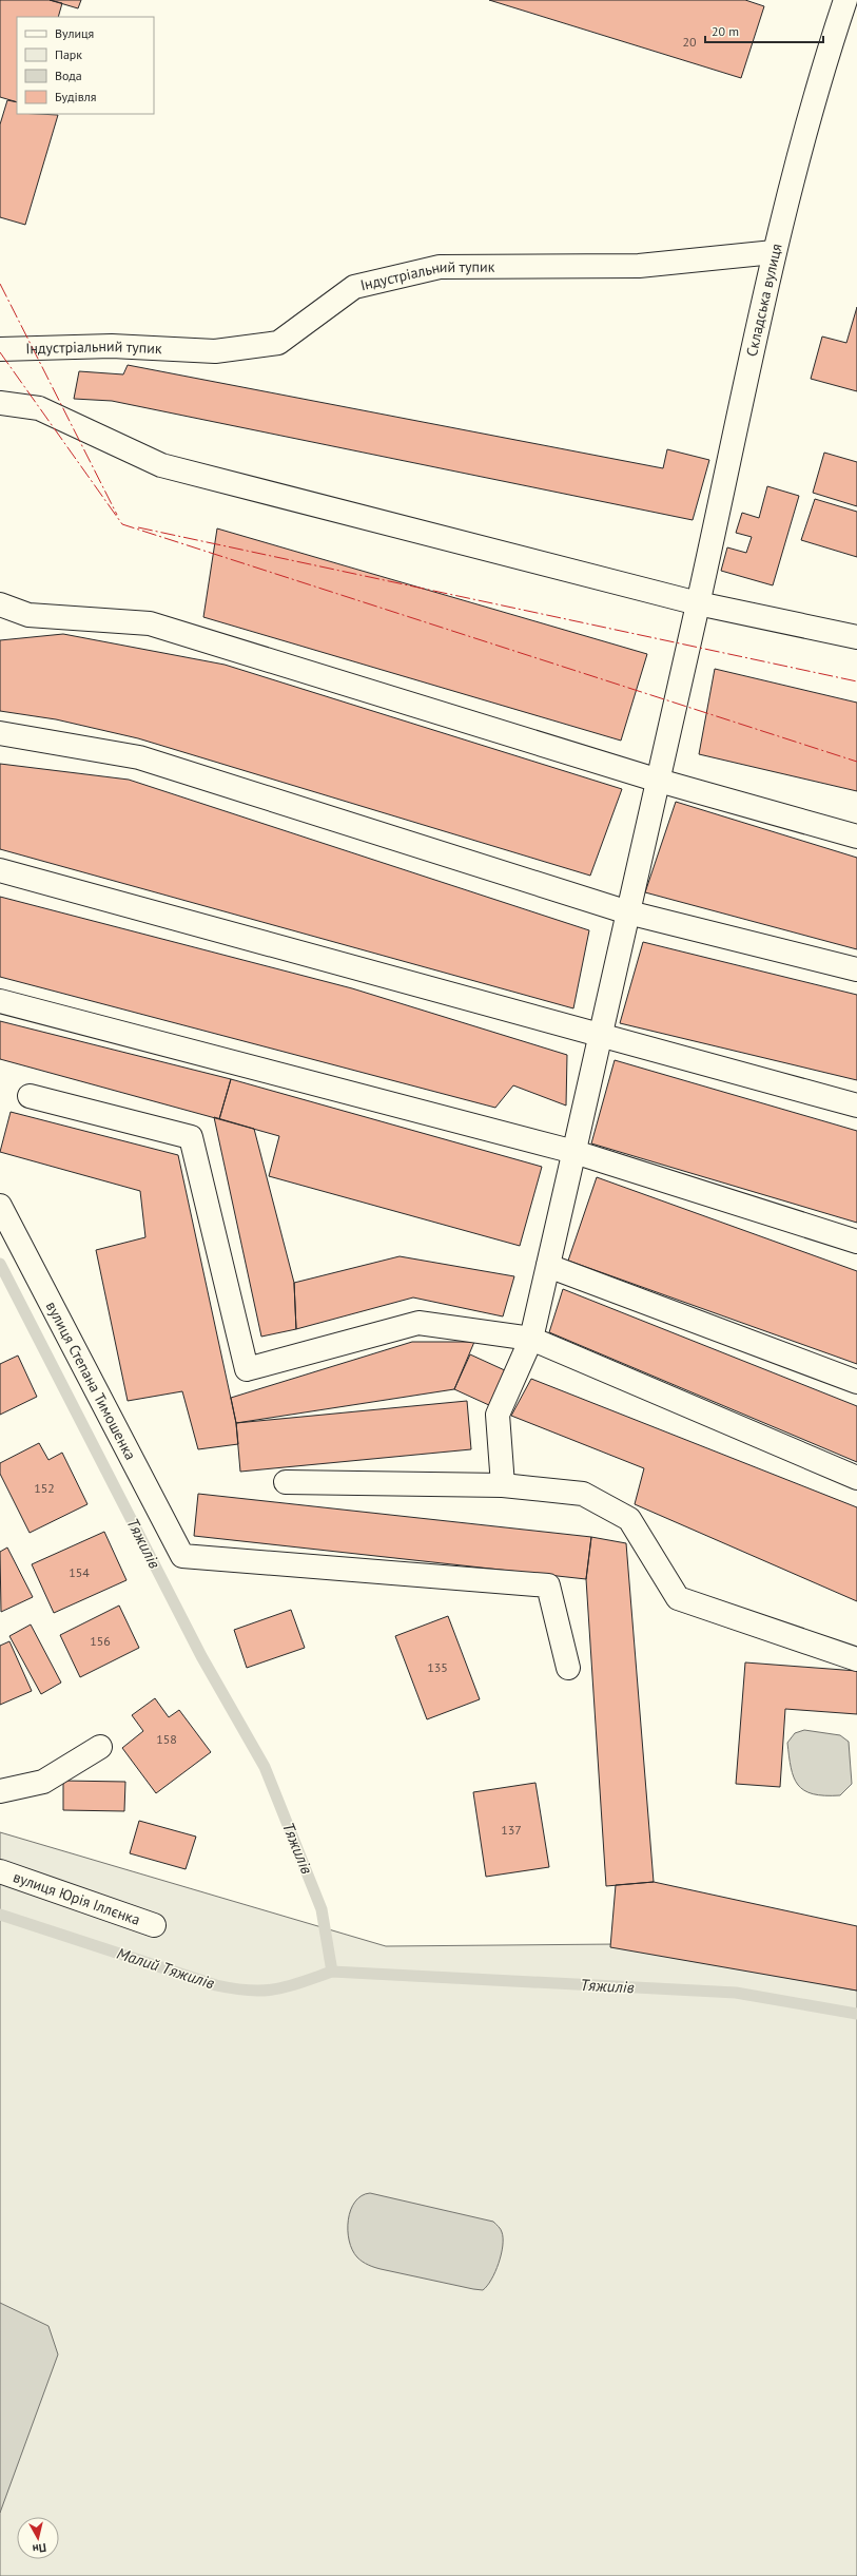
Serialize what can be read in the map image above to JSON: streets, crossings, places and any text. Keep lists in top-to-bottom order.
{
  "streets": {
    "street": [
      "Індустріальний тупик",
      "Складська вулиця",
      "вулиця Степана Тимошенка",
      "вулиця Юрія Іллєнка"
    ]
  },
  "crossings": [
    ["Індустріальний тупик", "Складська вулиця"]
  ],
  "water": ["Тяжилів", "Малий Тяжилів"],
  "house_numbers": [
    "20",
    "152",
    "154",
    "156",
    "135",
    "158",
    "137"
  ],
  "legend": [
    "Вулиця",
    "Парк",
    "Вода",
    "Будівля"
  ],
  "scale_bar": "20 m",
  "north": "bottom"
}
